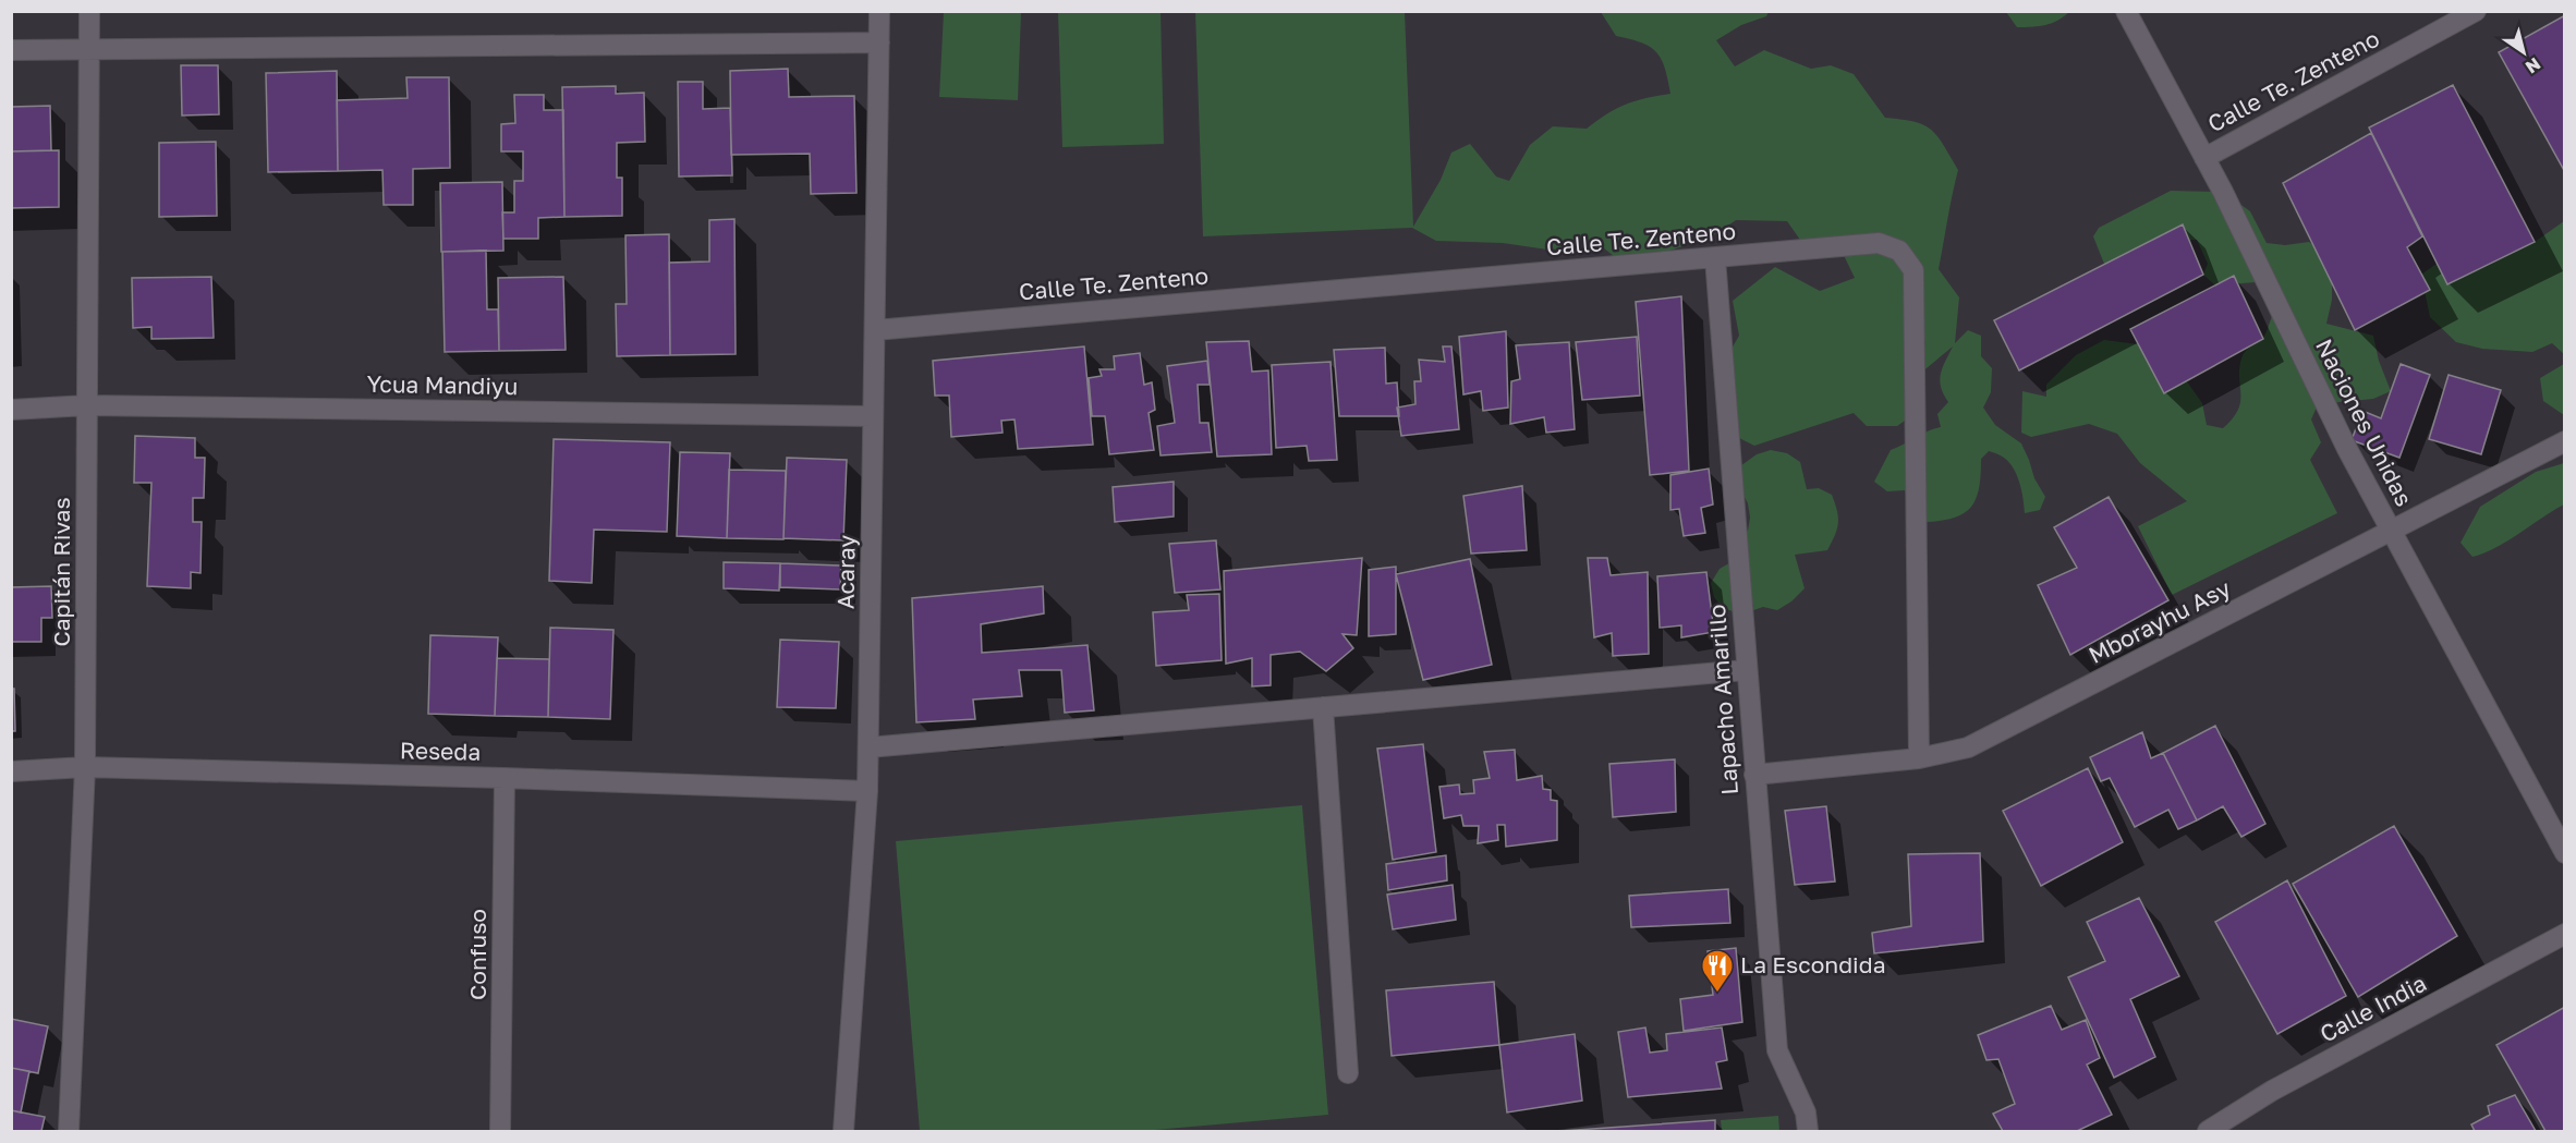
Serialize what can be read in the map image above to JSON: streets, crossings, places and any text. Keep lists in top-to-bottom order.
{
  "streets": {
    "street": [
      "Calle Te. Zenteno",
      "Ycua Mandiyu",
      "Naciones Unidas",
      "Capitán Rivas",
      "Acaray",
      "Mborayhu Asy",
      "Lapacho Amarillo",
      "Reseda",
      "Confuso",
      "Calle India"
    ]
  },
  "crossings": [
    ["Calle Te. Zenteno", "Naciones Unidas"],
    ["Calle Te. Zenteno", "Acaray"],
    ["Calle Te. Zenteno", "Mborayhu Asy"],
    ["Calle Te. Zenteno", "Lapacho Amarillo"],
    ["Ycua Mandiyu", "Capitán Rivas"],
    ["Ycua Mandiyu", "Acaray"],
    ["Naciones Unidas", "Mborayhu Asy"],
    ["Capitán Rivas", "Reseda"],
    ["Acaray", "Reseda"],
    ["Mborayhu Asy", "Lapacho Amarillo"],
    ["Reseda", "Confuso"]
  ],
  "places": {
    "restaurant": ["La Escondida"]
  },
  "north": "bottom right"
}
